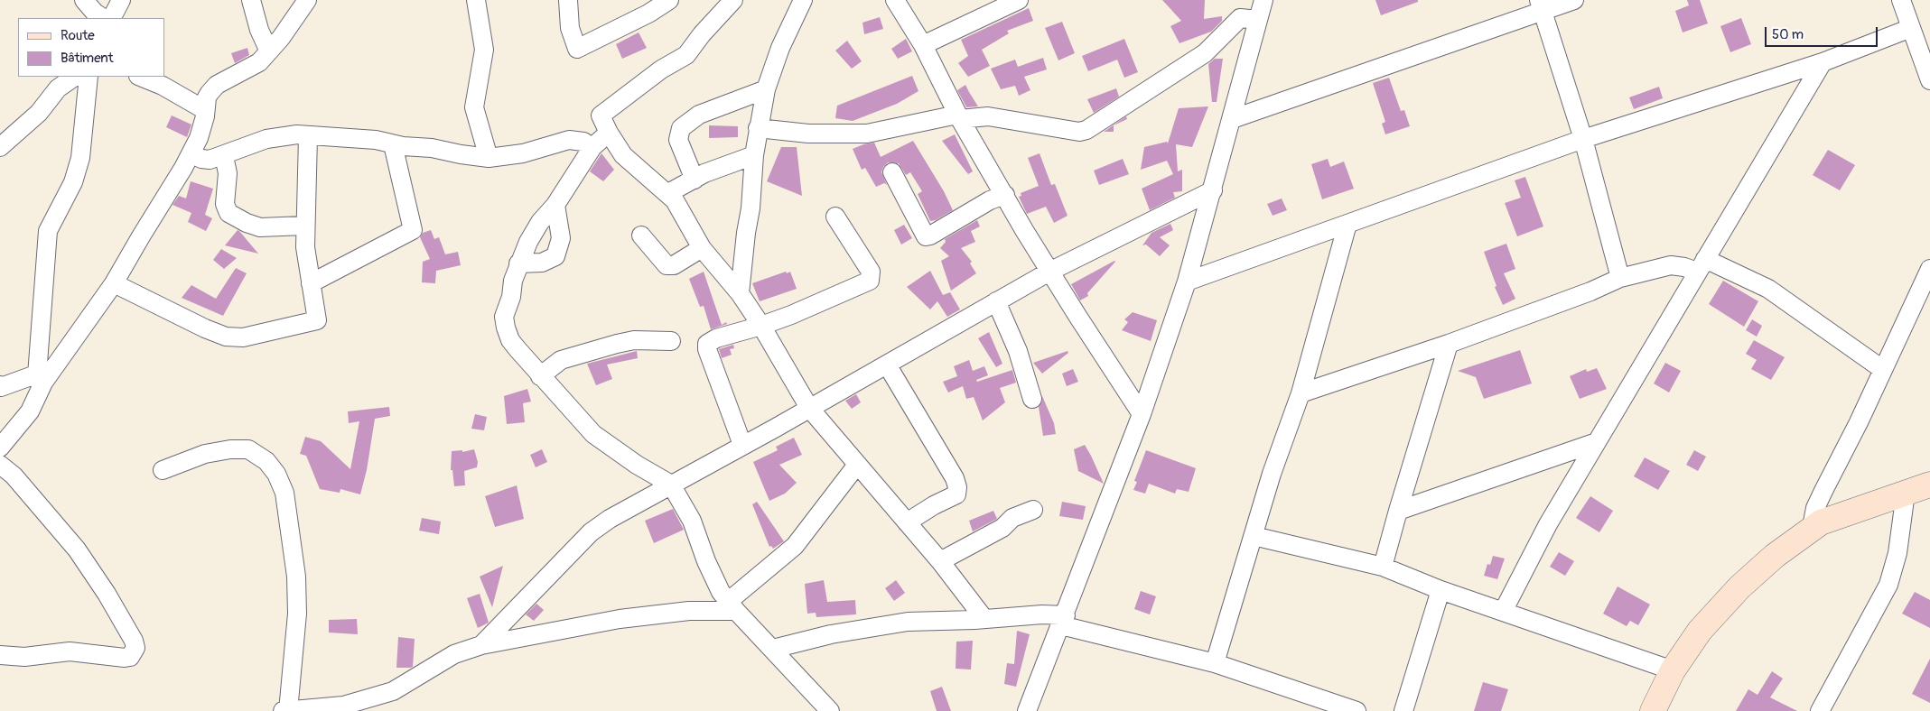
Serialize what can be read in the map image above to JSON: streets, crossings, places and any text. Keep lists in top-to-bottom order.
{
  "legend": ["Route", "Bâtiment"],
  "scale_bar": "50 m"
}
